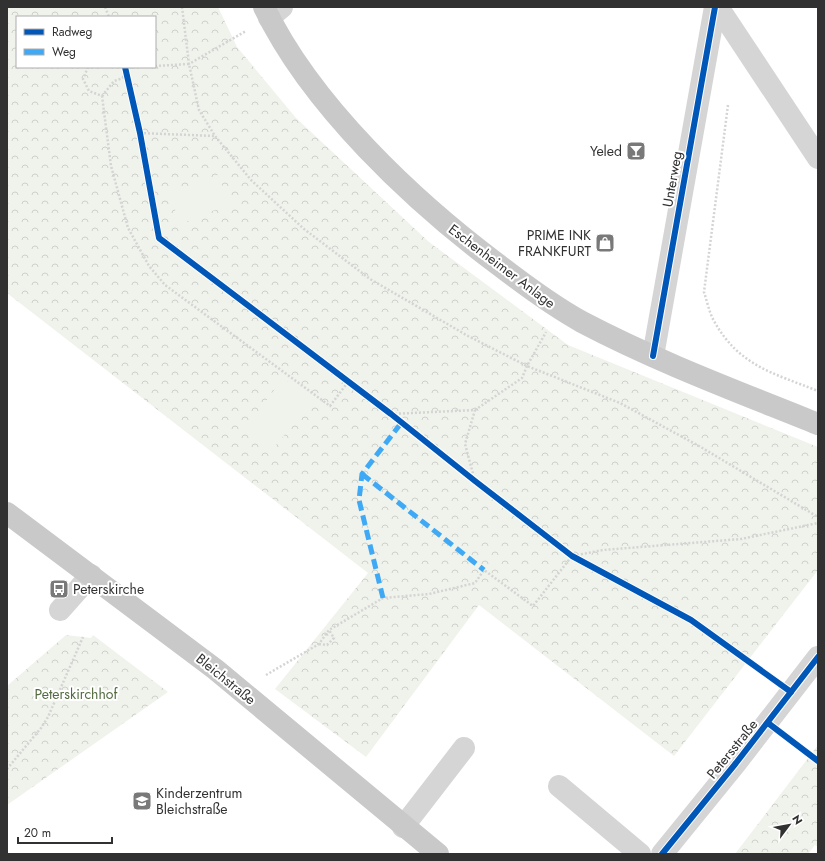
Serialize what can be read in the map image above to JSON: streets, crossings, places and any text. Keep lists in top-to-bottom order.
{
  "streets": {
    "main road": ["Eschenheimer Anlage", "Bleichstraße"],
    "street": ["Unterweg", "Petersstraße"]
  },
  "crossings": [
    ["Unterweg", "Eschenheimer Anlage"]
  ],
  "parks": ["Peterskirchhof"],
  "places": {
    "bar": ["Yeled"],
    "shop": ["PRIME INK FRANKFURT"],
    "bus stop": ["Peterskirche"],
    "school or university": ["Kinderzentrum Bleichstraße"]
  },
  "legend": ["Radweg", "Weg"],
  "scale_bar": "20 m",
  "north": "top right"
}
